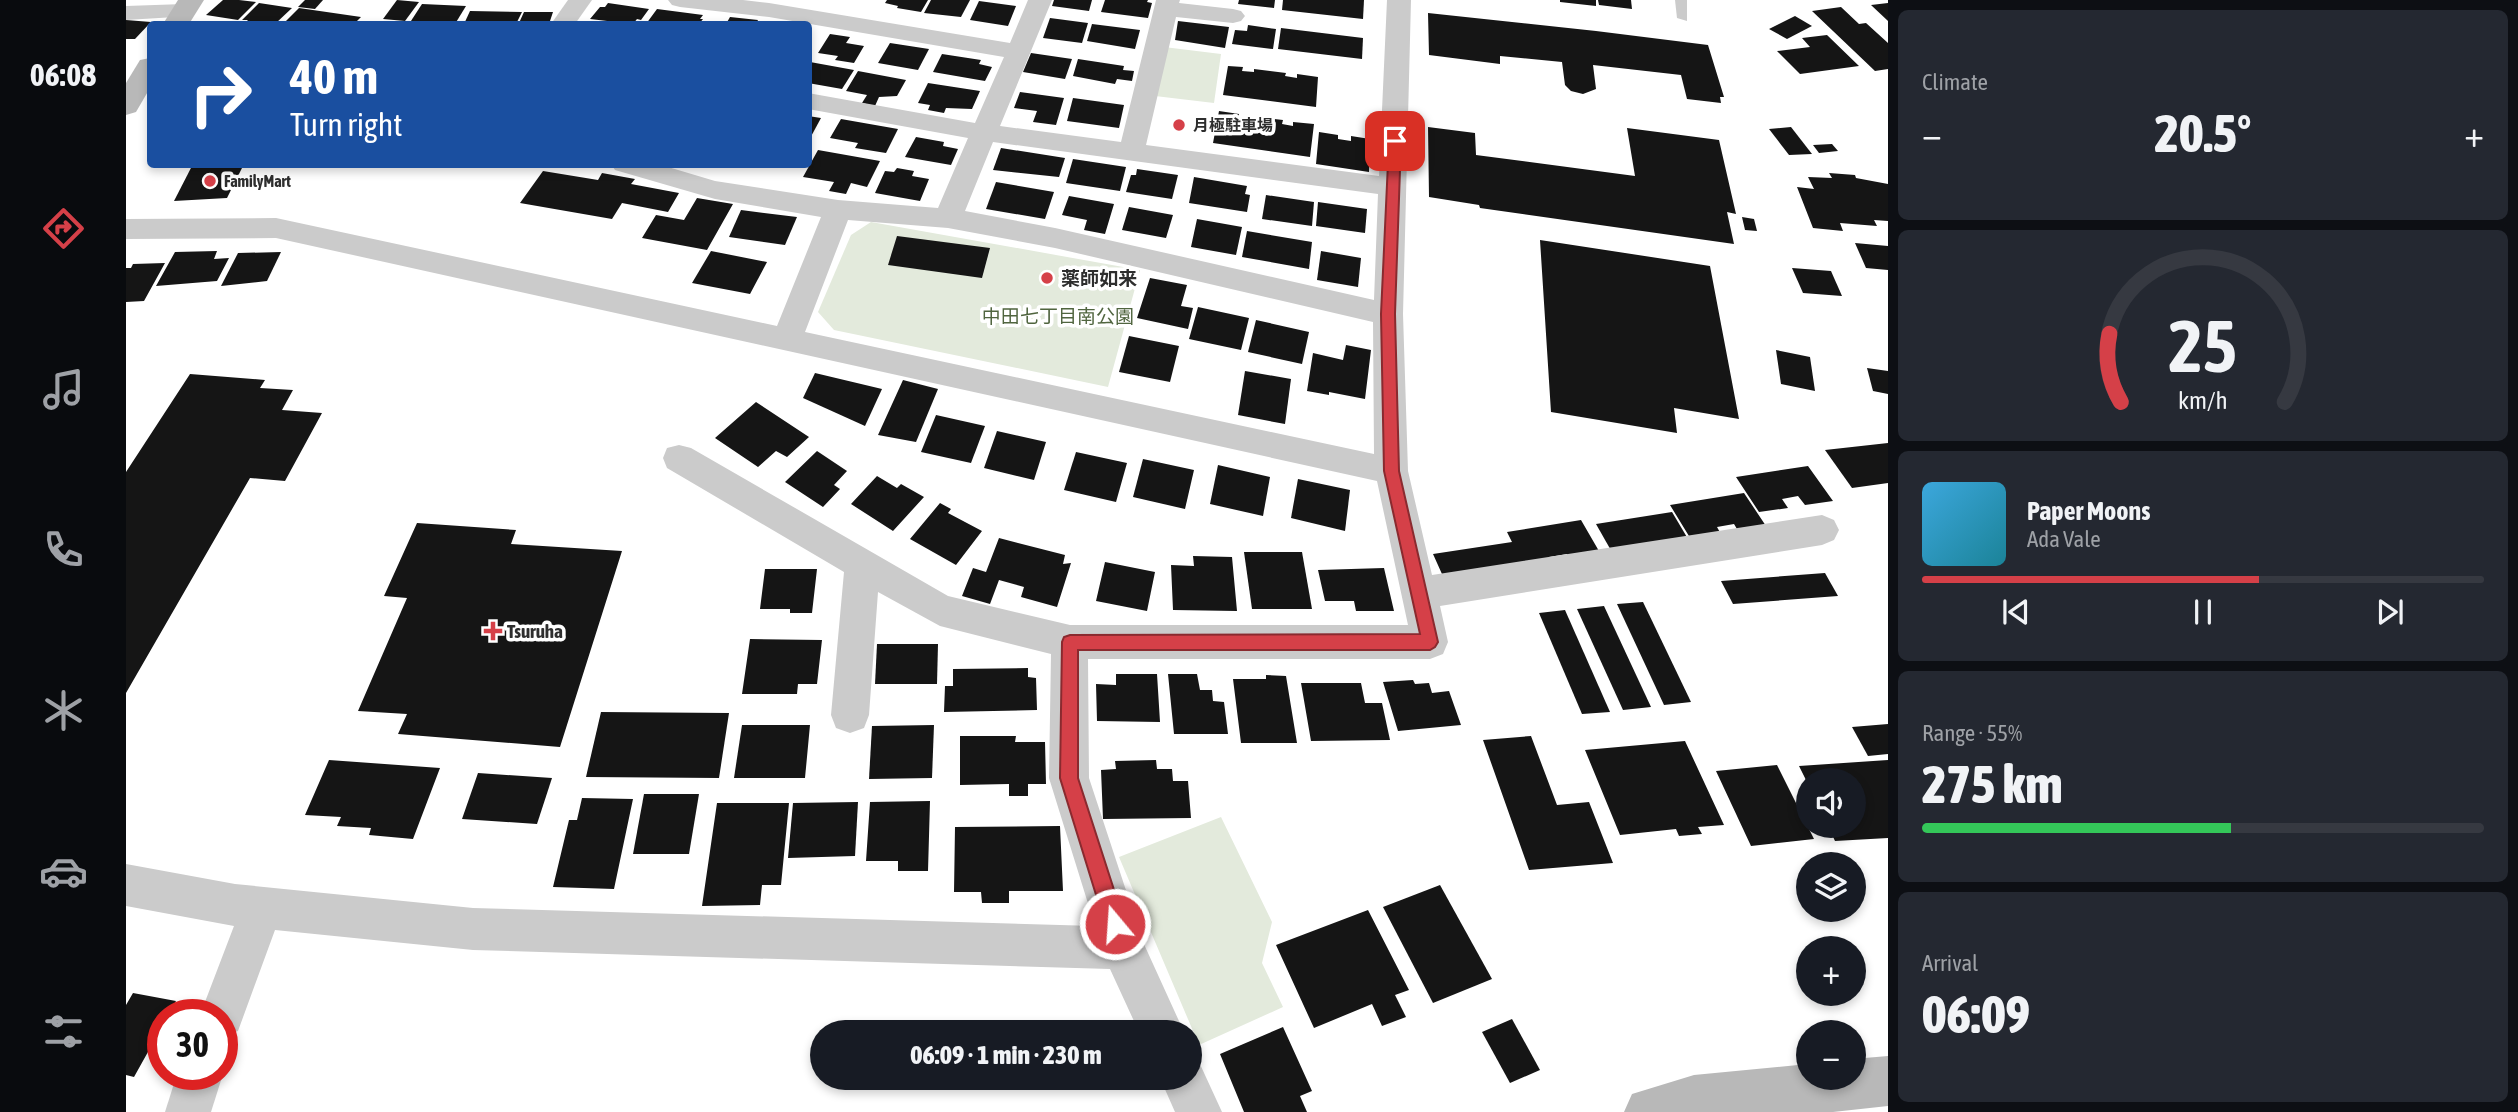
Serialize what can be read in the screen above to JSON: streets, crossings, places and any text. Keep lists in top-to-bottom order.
{
  "parks": ["中田七丁目南公園"],
  "places": {
    "other": ["月極駐車場", "FamilyMart", "薬師如来"],
    "health": ["Tsuruha"]
  },
  "page": {
    "tabs": "06:08",
    "tile": [
      "Climate",
      ["Range · 55%", "275 km"],
      ["Arrival", "06:09"]
    ],
    "turn": ["40 m", "Turn right"],
    "heat": ["−", "20.5°", "+"],
    "song": ["Paper Moons", "Ada Vale"],
    "map_buttons": ["+", "−"],
    "limit": "30",
    "trip": "06:09 · 1 min · 230 m",
    "gauge": ["25", "km/h"]
  }
}
